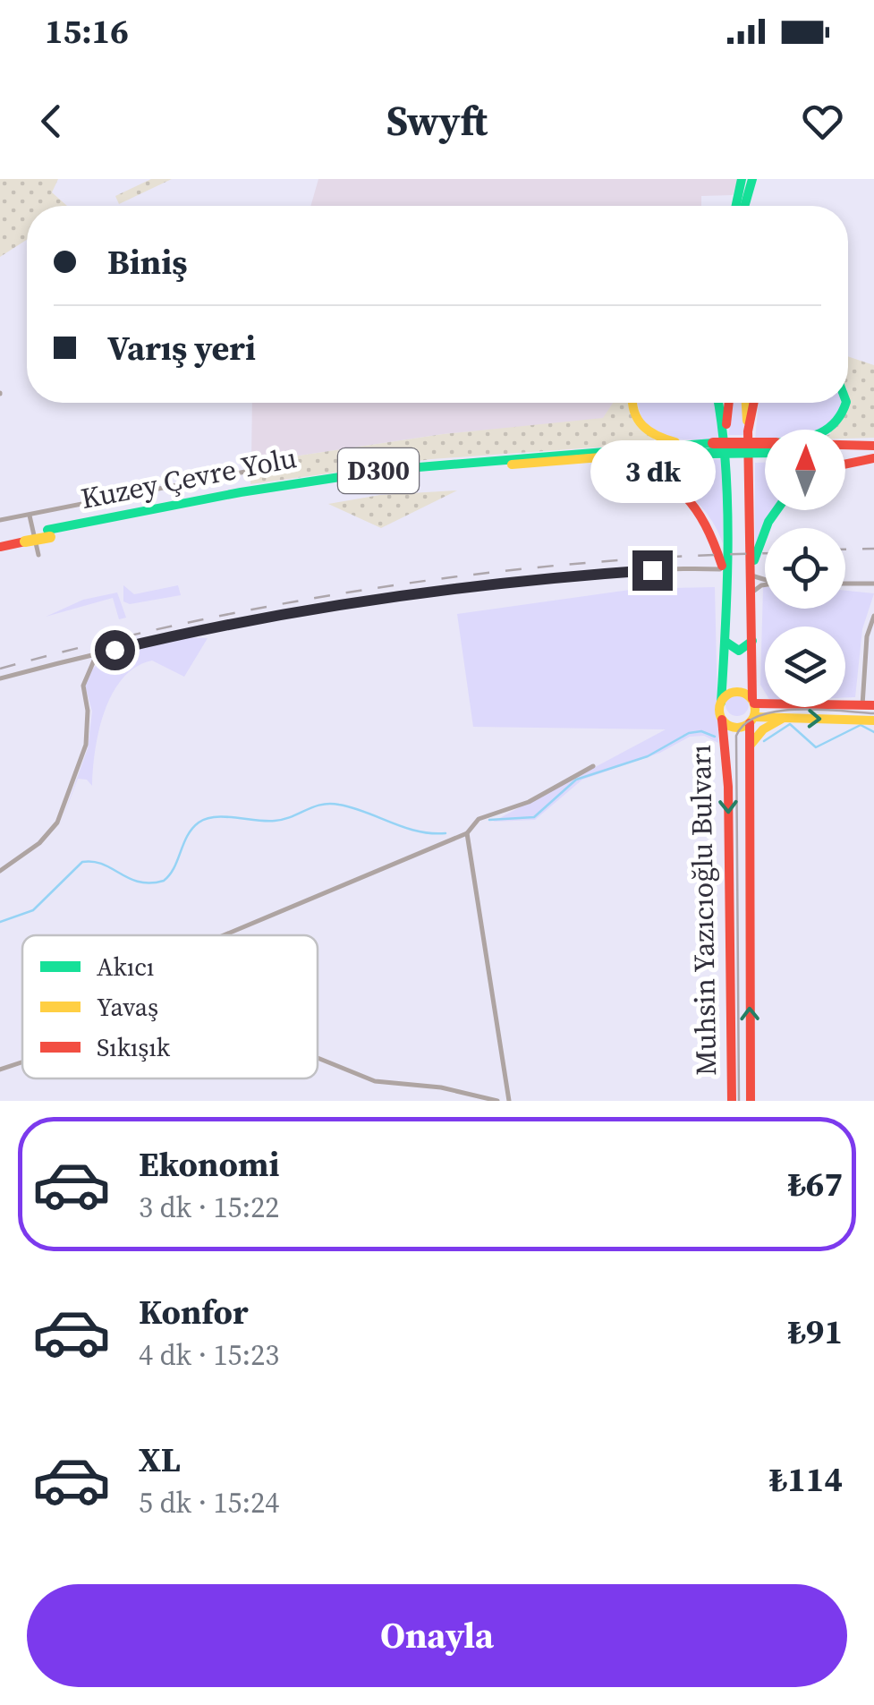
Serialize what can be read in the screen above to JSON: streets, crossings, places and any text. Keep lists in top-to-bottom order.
{
  "streets": {
    "main road": ["D300", "Kuzey Çevre Yolu", "Muhsin Yazıcıoğlu Bulvarı"]
  },
  "crossings": [
    ["D300", "Kuzey Çevre Yolu"]
  ],
  "legend": ["Akıcı", "Yavaş", "Sıkışık"],
  "north": "top",
  "page": {
    "status": "15:16",
    "header": "Swyft",
    "banner": ["Biniş", "Varış yeri"],
    "bubble": "3 dk",
    "list": [
      {
        "name": "Ekonomi",
        "note": "3 dk · 15:22",
        "value": "₺67"
      },
      {
        "name": "Konfor",
        "note": "4 dk · 15:23",
        "value": "₺91"
      },
      {
        "name": "XL",
        "note": "5 dk · 15:24",
        "value": "₺114"
      }
    ],
    "buttons": "Onayla"
  }
}
